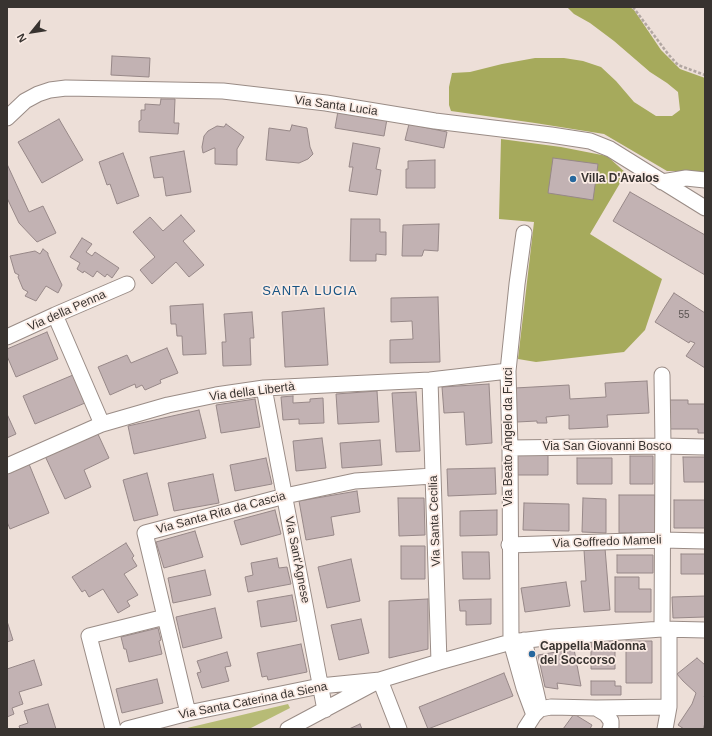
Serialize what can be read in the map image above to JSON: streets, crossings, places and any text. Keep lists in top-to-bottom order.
{
  "streets": {
    "street": [
      "Via Santa Lucia",
      "Via della Penna",
      "Via della Libertà",
      "Via Beato Angelo da Furci",
      "Via San Giovanni Bosco",
      "Via Santa Rita da Cascia",
      "Via Santa Cecilia",
      "Via Goffredo Mameli",
      "Via Sant'Agnese",
      "Via Santa Caterina da Siena"
    ]
  },
  "crossings": [
    ["Via della Libertà", "Via Beato Angelo da Furci"],
    ["Via della Libertà", "Via Santa Cecilia"],
    ["Via della Libertà", "Via Sant'Agnese"],
    ["Via Beato Angelo da Furci", "Via San Giovanni Bosco"],
    ["Via Beato Angelo da Furci", "Via Goffredo Mameli"],
    ["Via Santa Rita da Cascia", "Via Santa Cecilia"],
    ["Via Santa Rita da Cascia", "Via Sant'Agnese"],
    ["Via Santa Rita da Cascia", "Via Santa Caterina da Siena"],
    ["Via Sant'Agnese", "Via Santa Caterina da Siena"]
  ],
  "districts": ["SANTA LUCIA"],
  "places": ["Villa D'Avalos", "Cappella Madonna del Soccorso"],
  "house_numbers": ["55"],
  "north": "bottom left"
}
